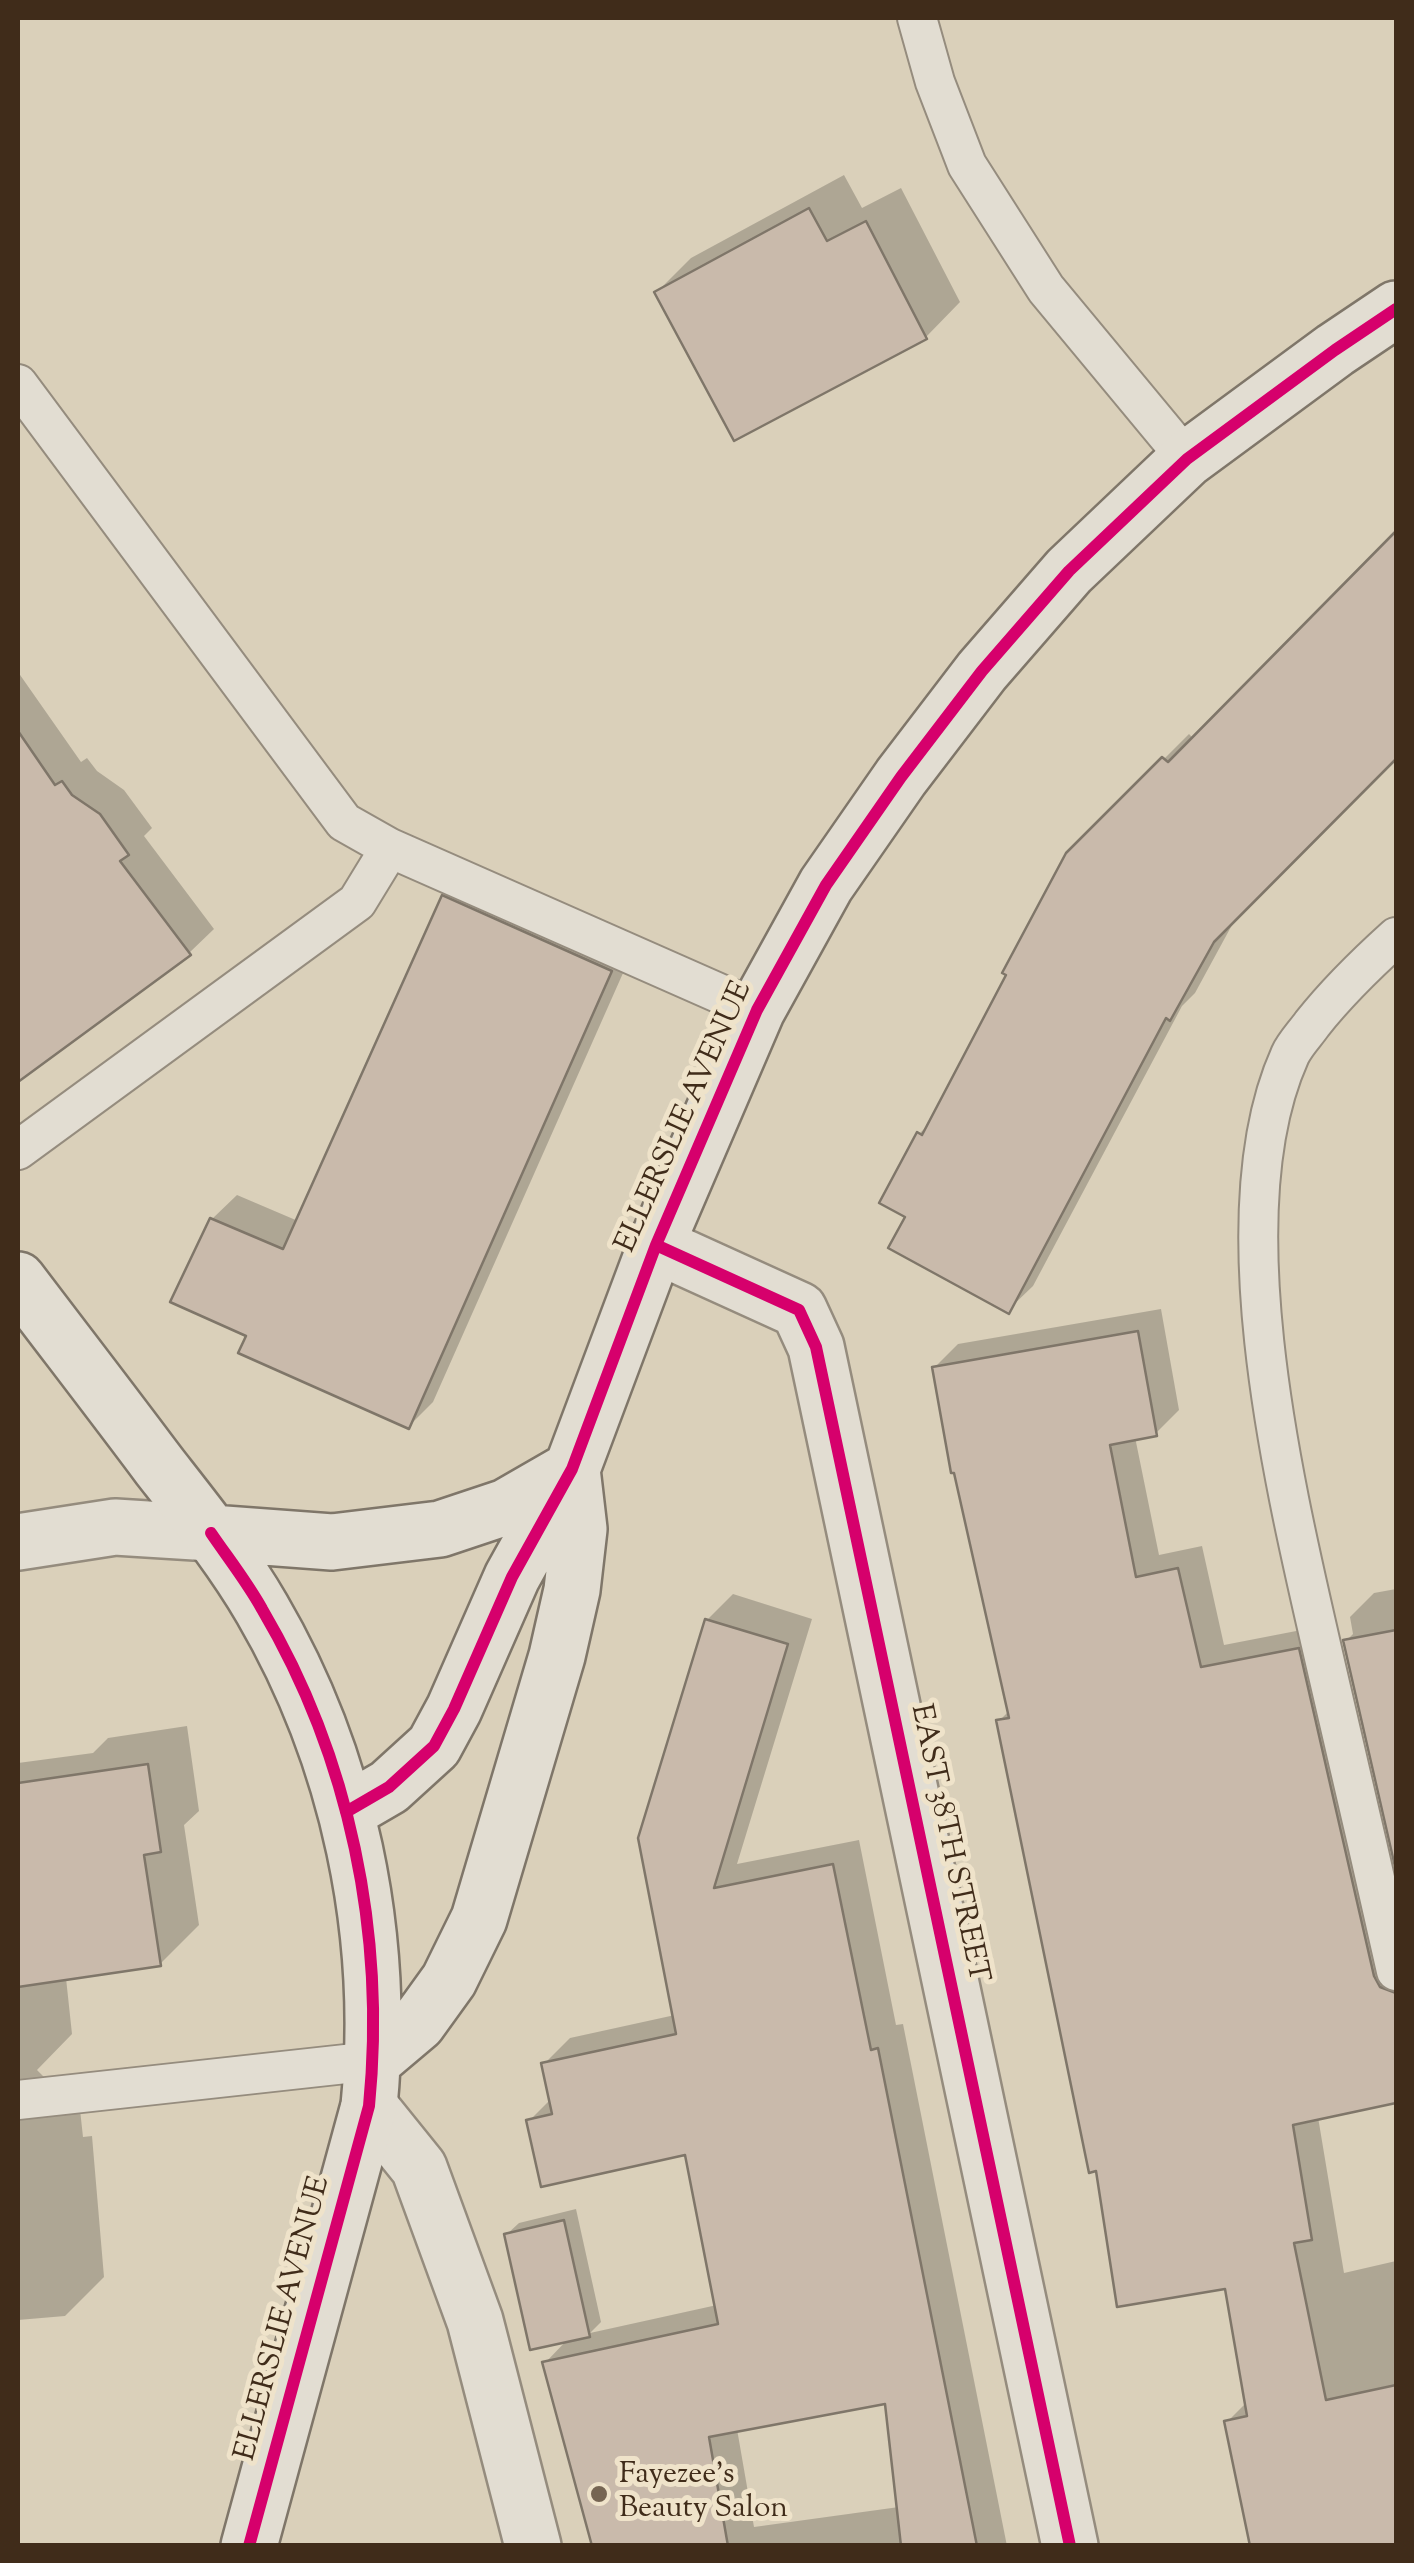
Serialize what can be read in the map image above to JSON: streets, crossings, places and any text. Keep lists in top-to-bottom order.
{
  "streets": {
    "street": ["ELLERSLIE AVENUE", "EAST 38TH STREET"]
  },
  "crossings": [
    ["ELLERSLIE AVENUE", "EAST 38TH STREET"]
  ],
  "places": ["Fayezee's Beauty Salon"]
}
